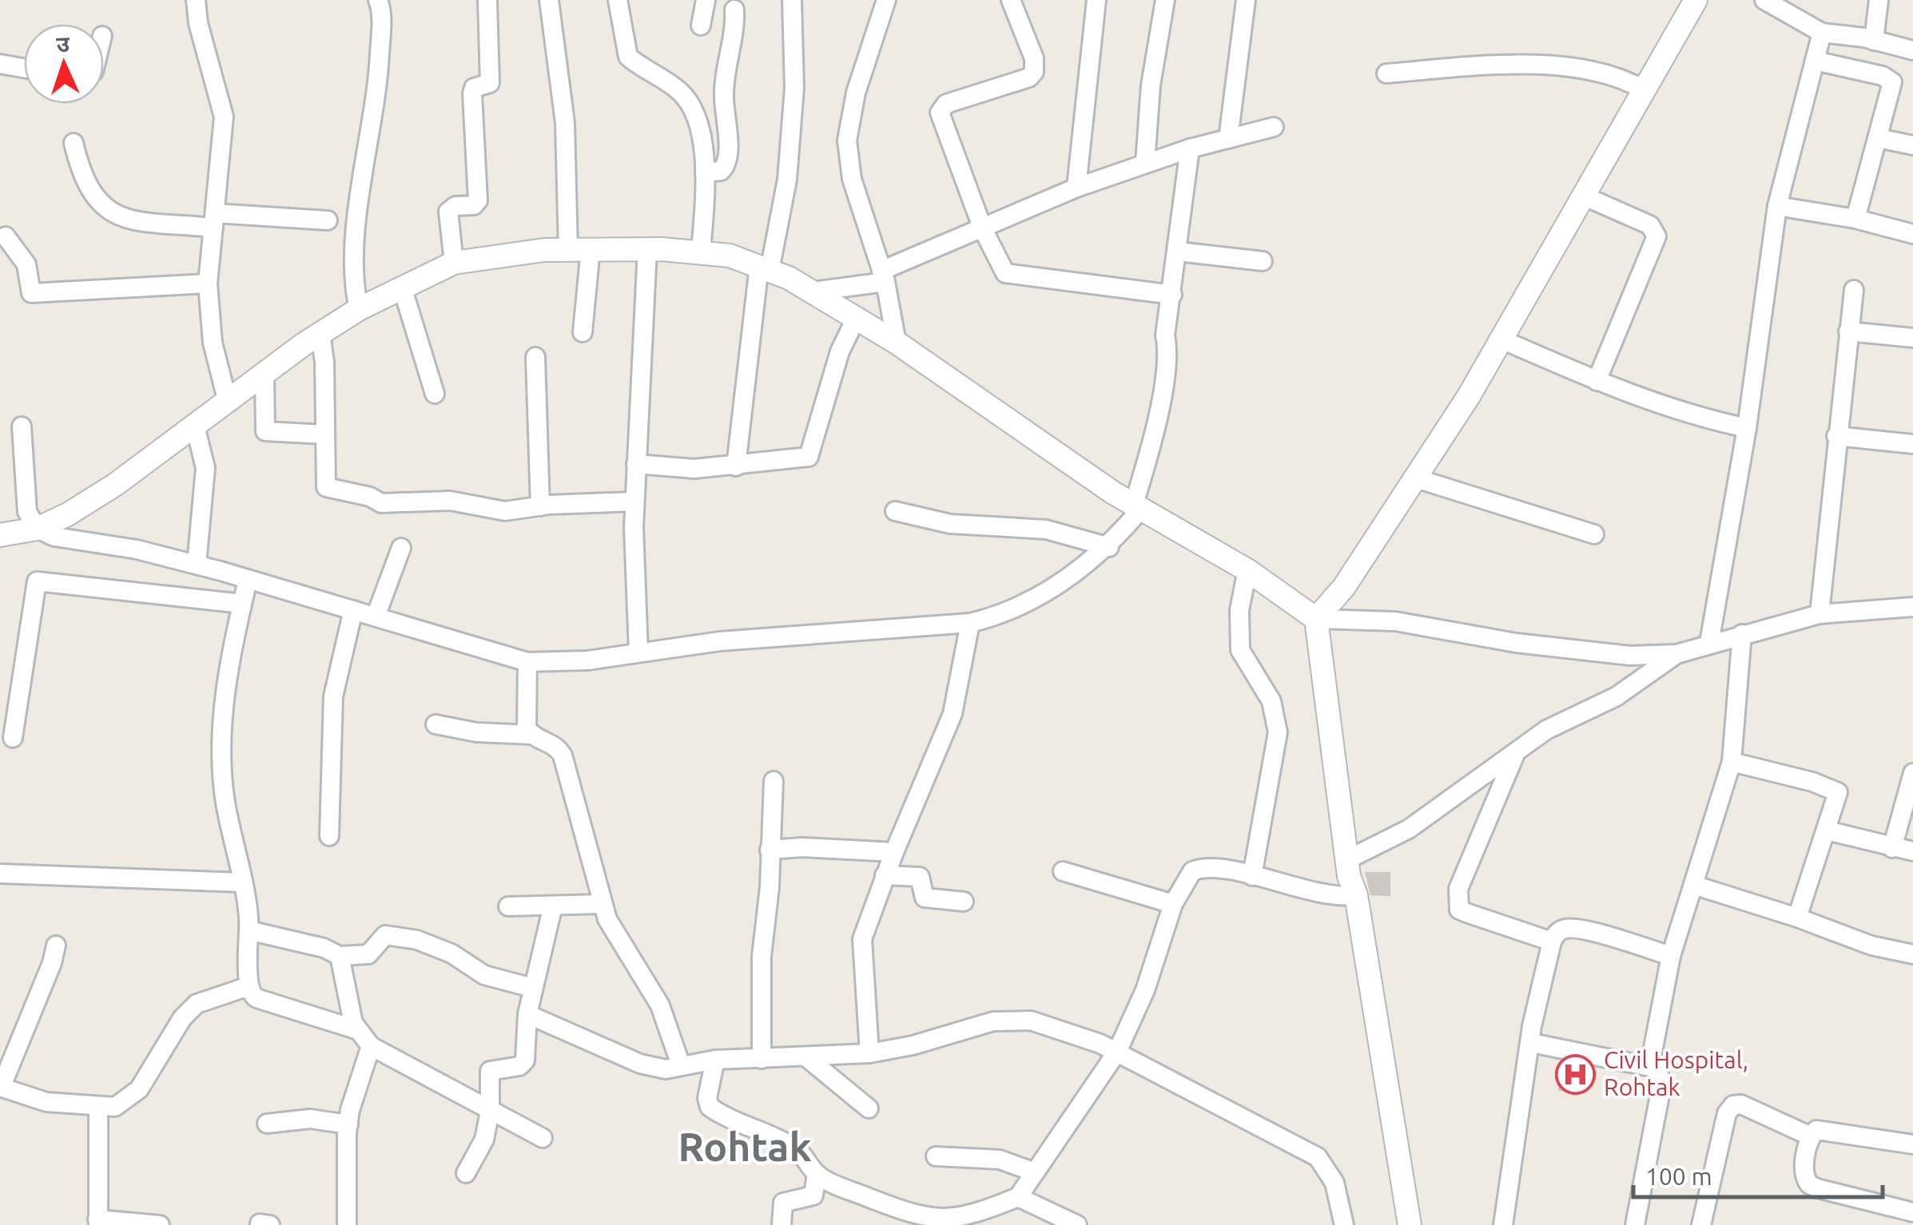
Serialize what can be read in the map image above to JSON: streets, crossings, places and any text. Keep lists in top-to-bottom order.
{
  "districts": ["Rohtak"],
  "places": {
    "hospital": ["Civil Hospital, Rohtak"]
  },
  "scale_bar": "100 m",
  "north": "top"
}
